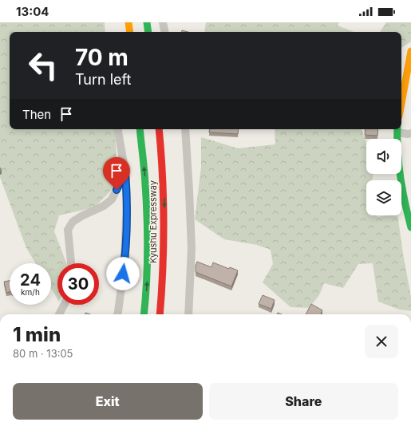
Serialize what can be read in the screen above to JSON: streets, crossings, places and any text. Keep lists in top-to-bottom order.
{
  "streets": {
    "main road": ["Kyushu Expressway"]
  },
  "page": {
    "status": "13:04",
    "turn": ["70 m", "Turn left"],
    "then": "Then",
    "speed": "24 km/h",
    "limit": "30",
    "heading": ["1 min", "80 m · 13:05"],
    "buttons": ["Exit", "Share"]
  }
}
